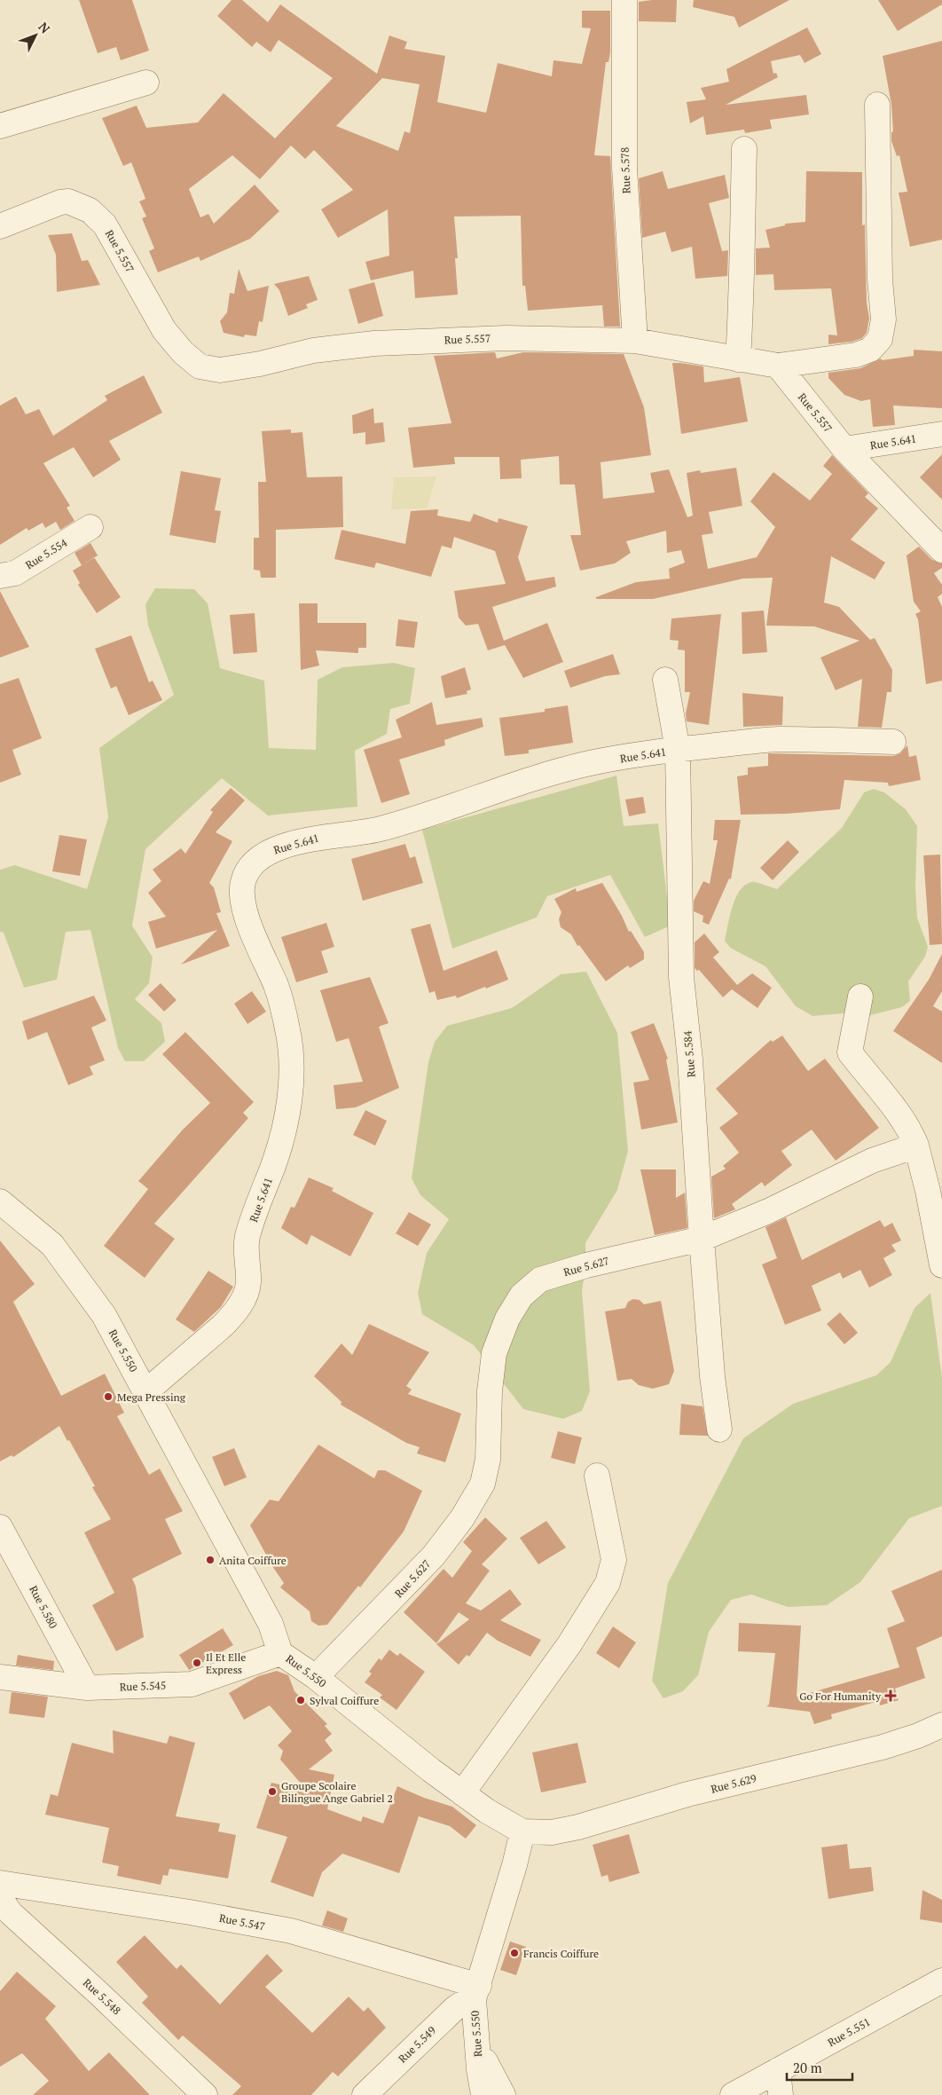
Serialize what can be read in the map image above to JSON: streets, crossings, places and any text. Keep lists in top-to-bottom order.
{
  "streets": {
    "street": [
      "Rue 5.578",
      "Rue 5.557",
      "Rue 5.641",
      "Rue 5.554",
      "Rue 5.584",
      "Rue 5.627",
      "Rue 5.550",
      "Rue 5.580",
      "Rue 5.545",
      "Rue 5.629",
      "Rue 5.547",
      "Rue 5.548",
      "Rue 5.551",
      "Rue 5.549"
    ]
  },
  "crossings": [
    ["Rue 5.578", "Rue 5.557"],
    ["Rue 5.557", "Rue 5.641"],
    ["Rue 5.641", "Rue 5.584"],
    ["Rue 5.641", "Rue 5.550"],
    ["Rue 5.584", "Rue 5.627"],
    ["Rue 5.627", "Rue 5.550"],
    ["Rue 5.550", "Rue 5.545"],
    ["Rue 5.550", "Rue 5.629"],
    ["Rue 5.550", "Rue 5.547"],
    ["Rue 5.550", "Rue 5.549"],
    ["Rue 5.580", "Rue 5.545"],
    ["Rue 5.547", "Rue 5.549"]
  ],
  "places": {
    "other": [
      "Mega Pressing",
      "Anita Coiffure",
      "Il Et Elle Express",
      "Sylval Coiffure",
      "Groupe Scolaire Bilingue Ange Gabriel 2",
      "Francis Coiffure"
    ],
    "health": ["Go For Humanity"]
  },
  "scale_bar": "20 m",
  "north": "top right"
}
